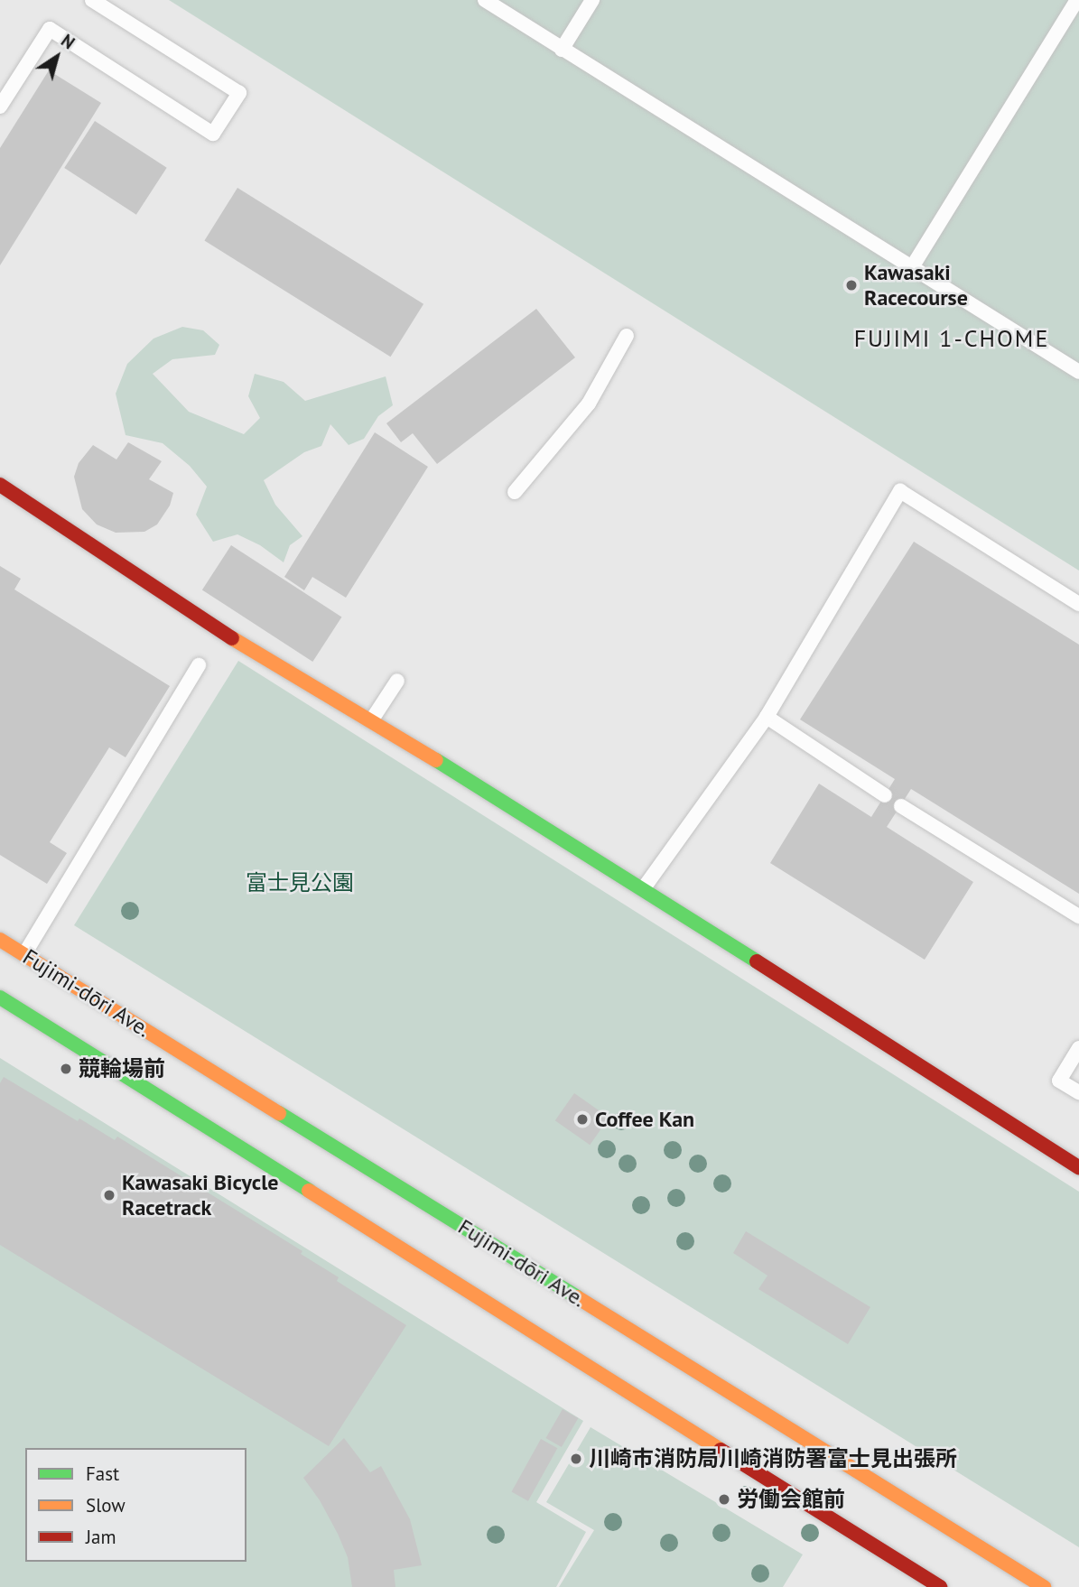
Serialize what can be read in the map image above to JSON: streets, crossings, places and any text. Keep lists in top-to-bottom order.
{
  "streets": {
    "main road": ["Fujimi-dōri Ave."]
  },
  "districts": ["FUJIMI 1-CHOME"],
  "parks": ["富士見公園"],
  "places": [
    "Kawasaki Racecourse",
    "競輪場前",
    "Coffee Kan",
    "Kawasaki Bicycle Racetrack",
    "川崎市消防局川崎消防署富士見出張所",
    "労働会館前"
  ],
  "legend": ["Fast", "Slow", "Jam"],
  "north": "top right"
}
